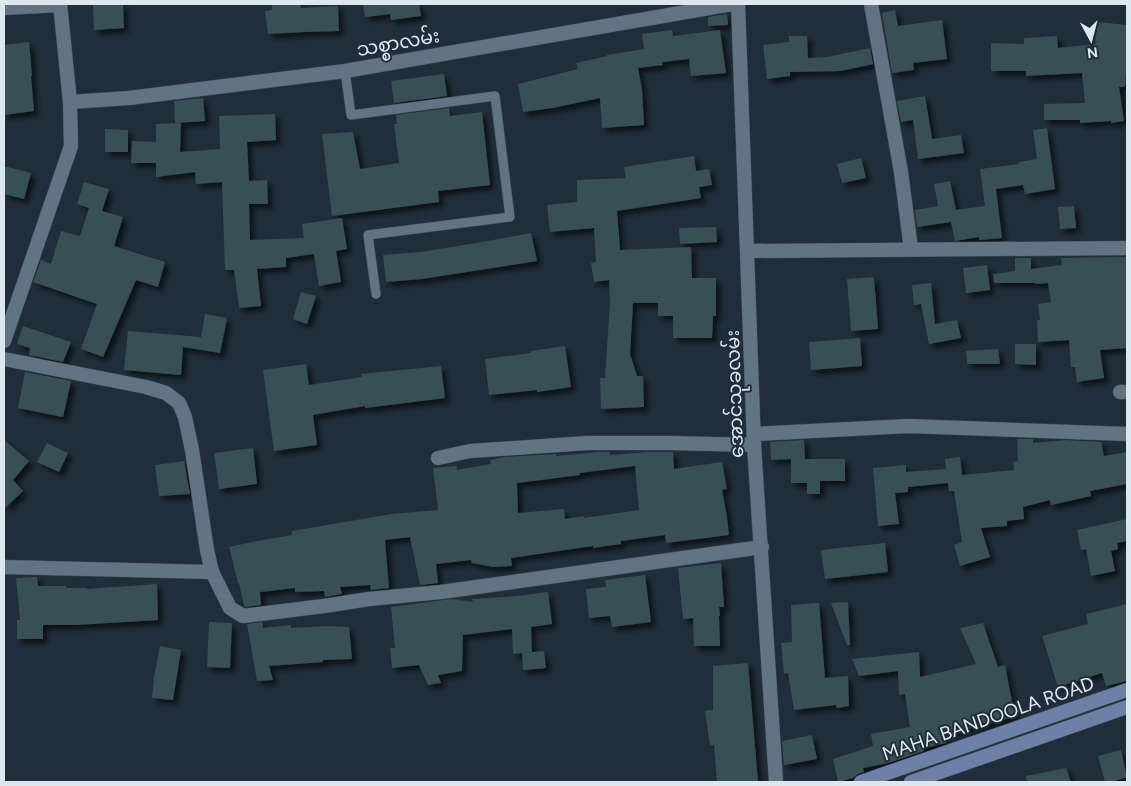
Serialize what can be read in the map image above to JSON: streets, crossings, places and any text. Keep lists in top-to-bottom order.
{
  "streets": {
    "main road": ["MAHA BANDOOLA ROAD"],
    "street": ["သစ္စာလမ်း", "အောင်သုခလမ်း"]
  },
  "north": "bottom"
}
